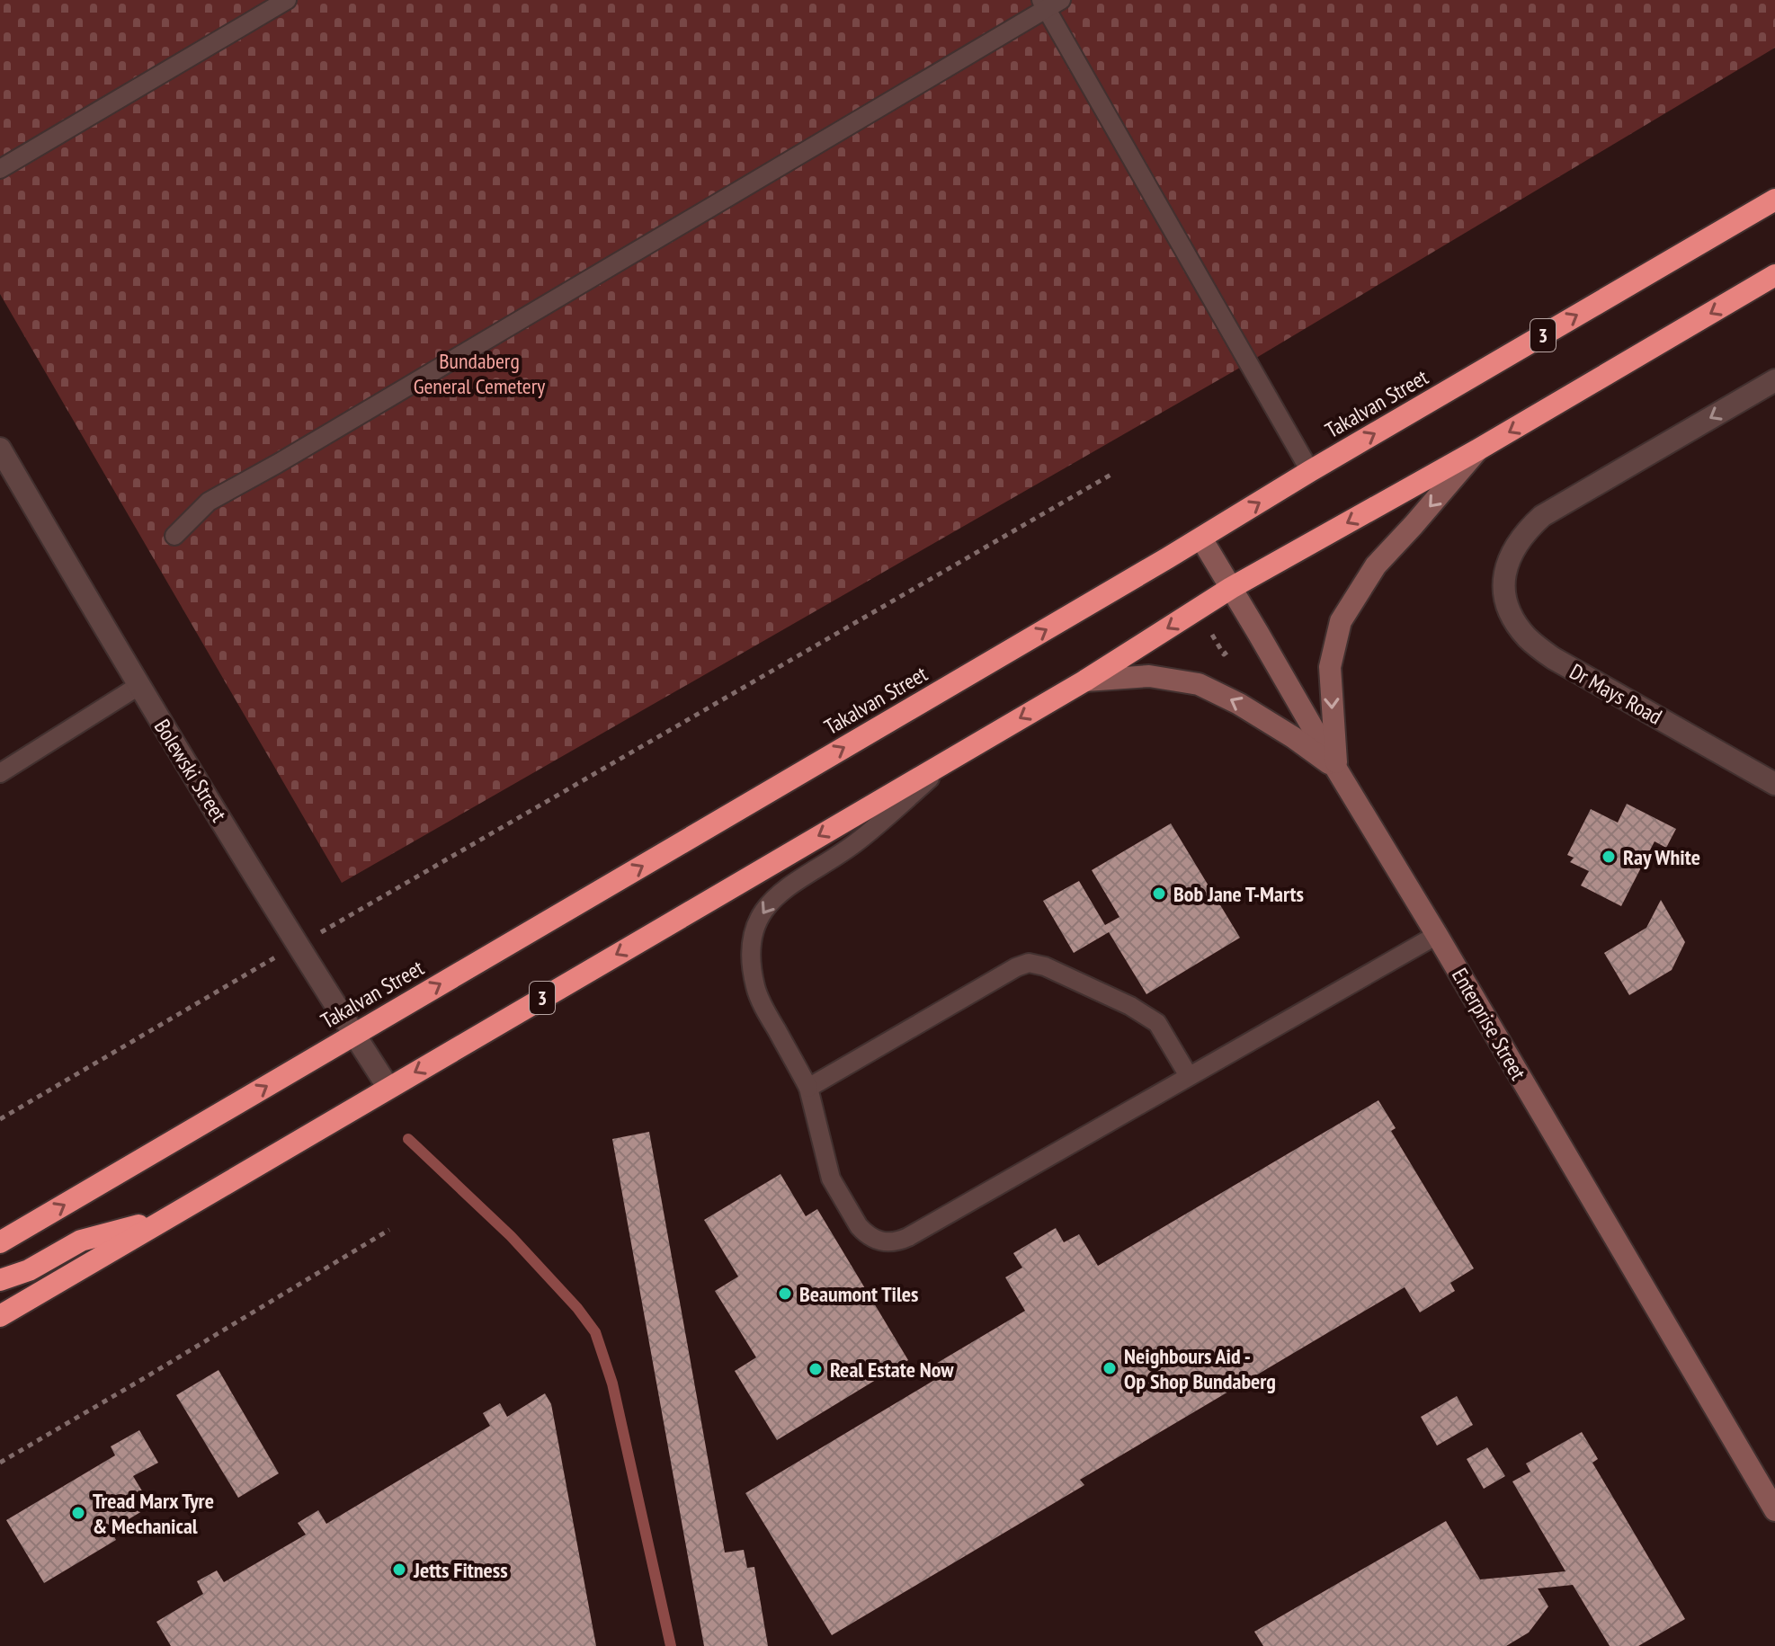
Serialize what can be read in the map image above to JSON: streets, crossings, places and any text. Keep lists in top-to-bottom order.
{
  "streets": {
    "highway": ["3", "Takalvan Street"],
    "street": ["Dr Mays Road", "Bolewski Street", "Enterprise Street"]
  },
  "crossings": [
    ["3", "Bolewski Street"],
    ["3", "Enterprise Street"],
    ["Takalvan Street", "Bolewski Street"],
    ["Takalvan Street", "Enterprise Street"]
  ],
  "parks": ["Bundaberg General Cemetery"],
  "places": [
    "Ray White",
    "Bob Jane T-Marts",
    "Beaumont Tiles",
    "Neighbours Aid - Op Shop Bundaberg",
    "Real Estate Now",
    "Tread Marx Tyre & Mechanical",
    "Jetts Fitness"
  ]
}
